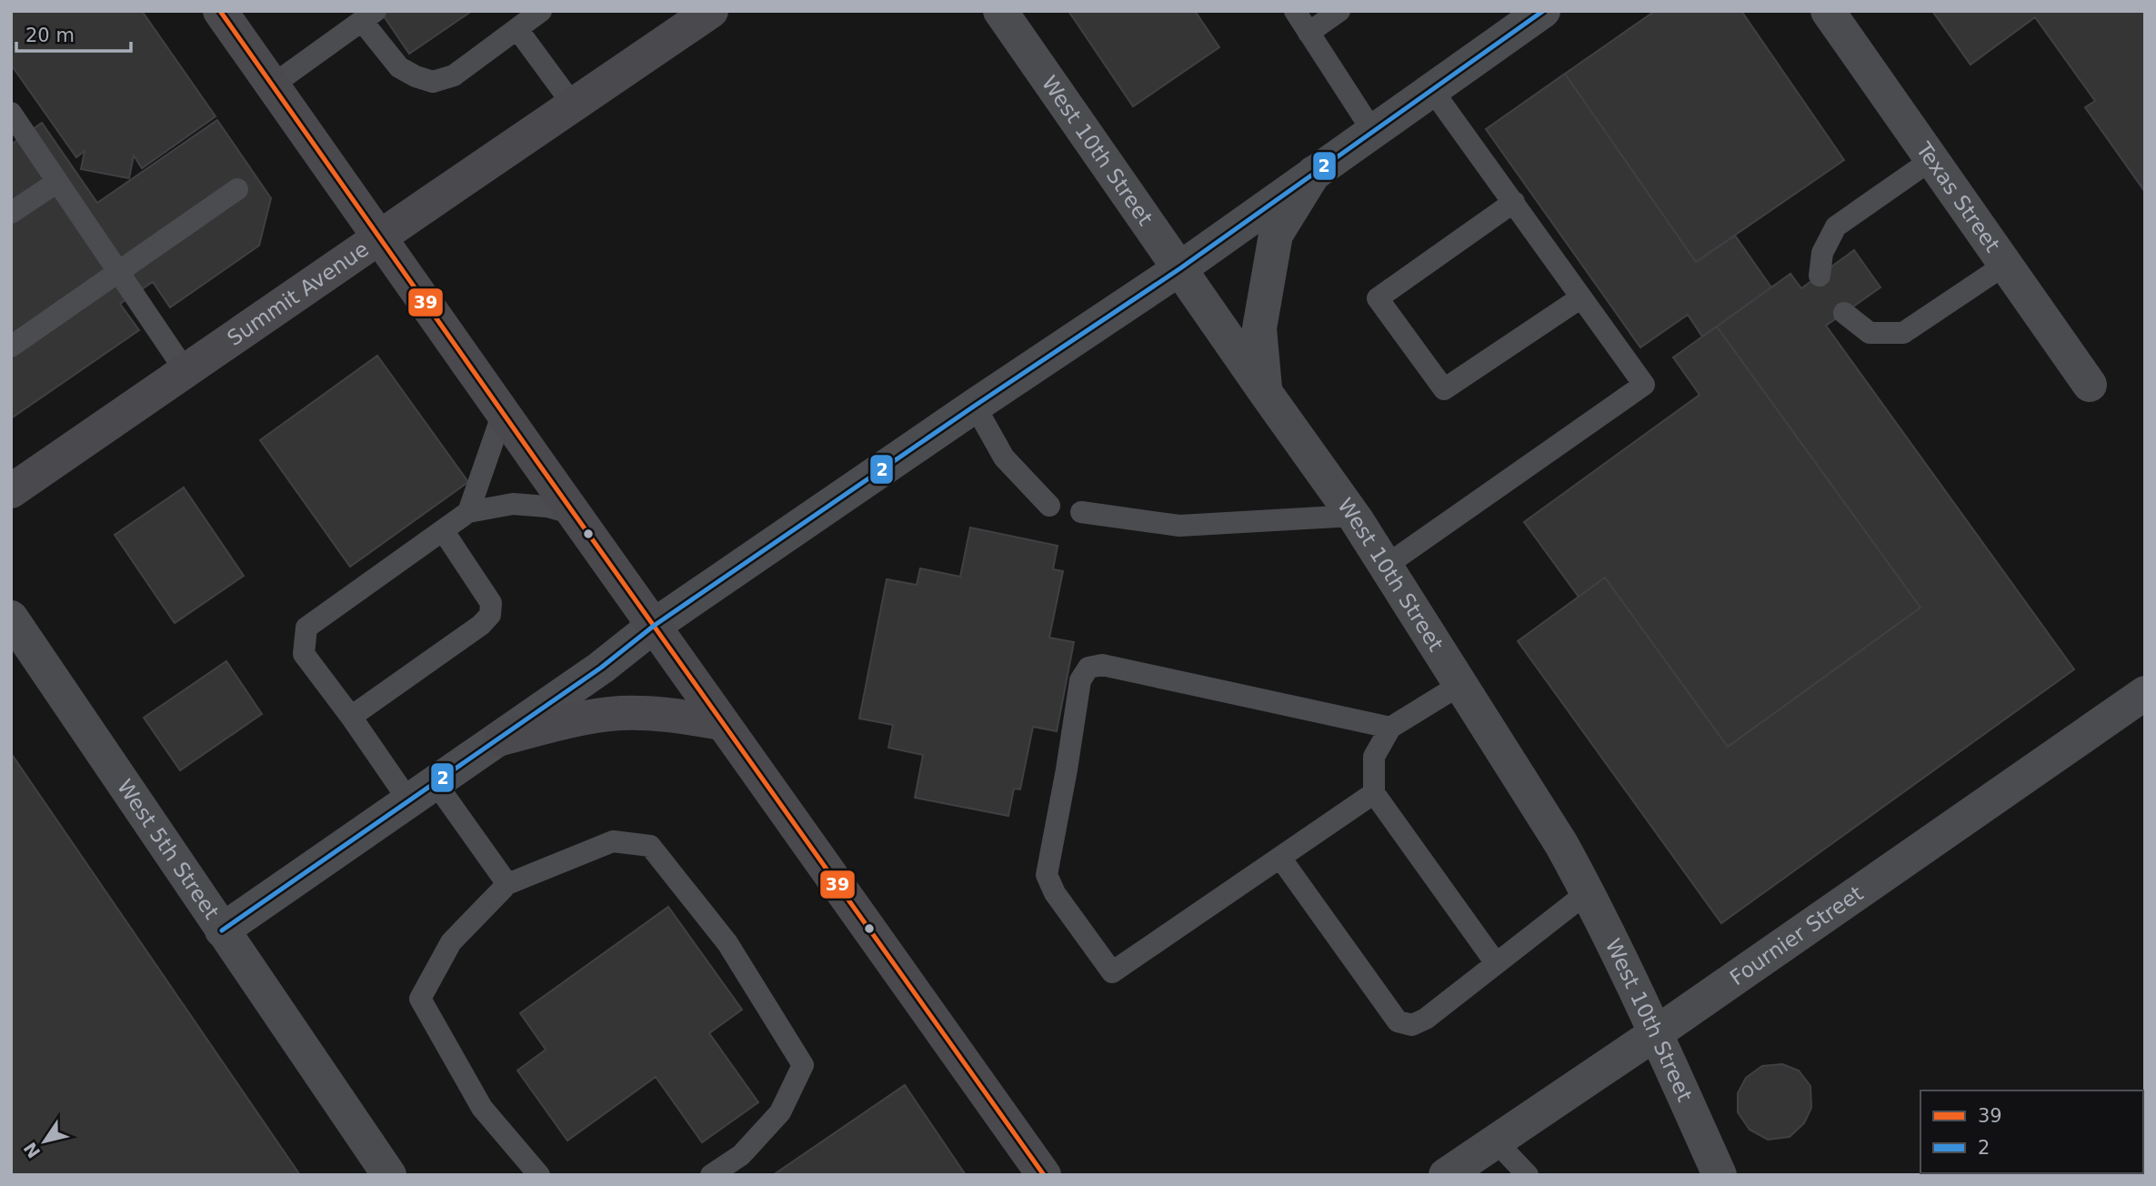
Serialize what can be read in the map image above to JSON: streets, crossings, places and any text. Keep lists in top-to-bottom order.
{
  "streets": {
    "main road": ["Summit Avenue"],
    "street": [
      "West 10th Street",
      "Texas Street",
      "West 5th Street",
      "Fournier Street"
    ]
  },
  "crossings": [
    ["West 10th Street", "Fournier Street"]
  ],
  "lines": ["transit line 39", "transit line 2"],
  "legend": ["39", "2"],
  "scale_bar": "20 m",
  "north": "bottom left"
}
